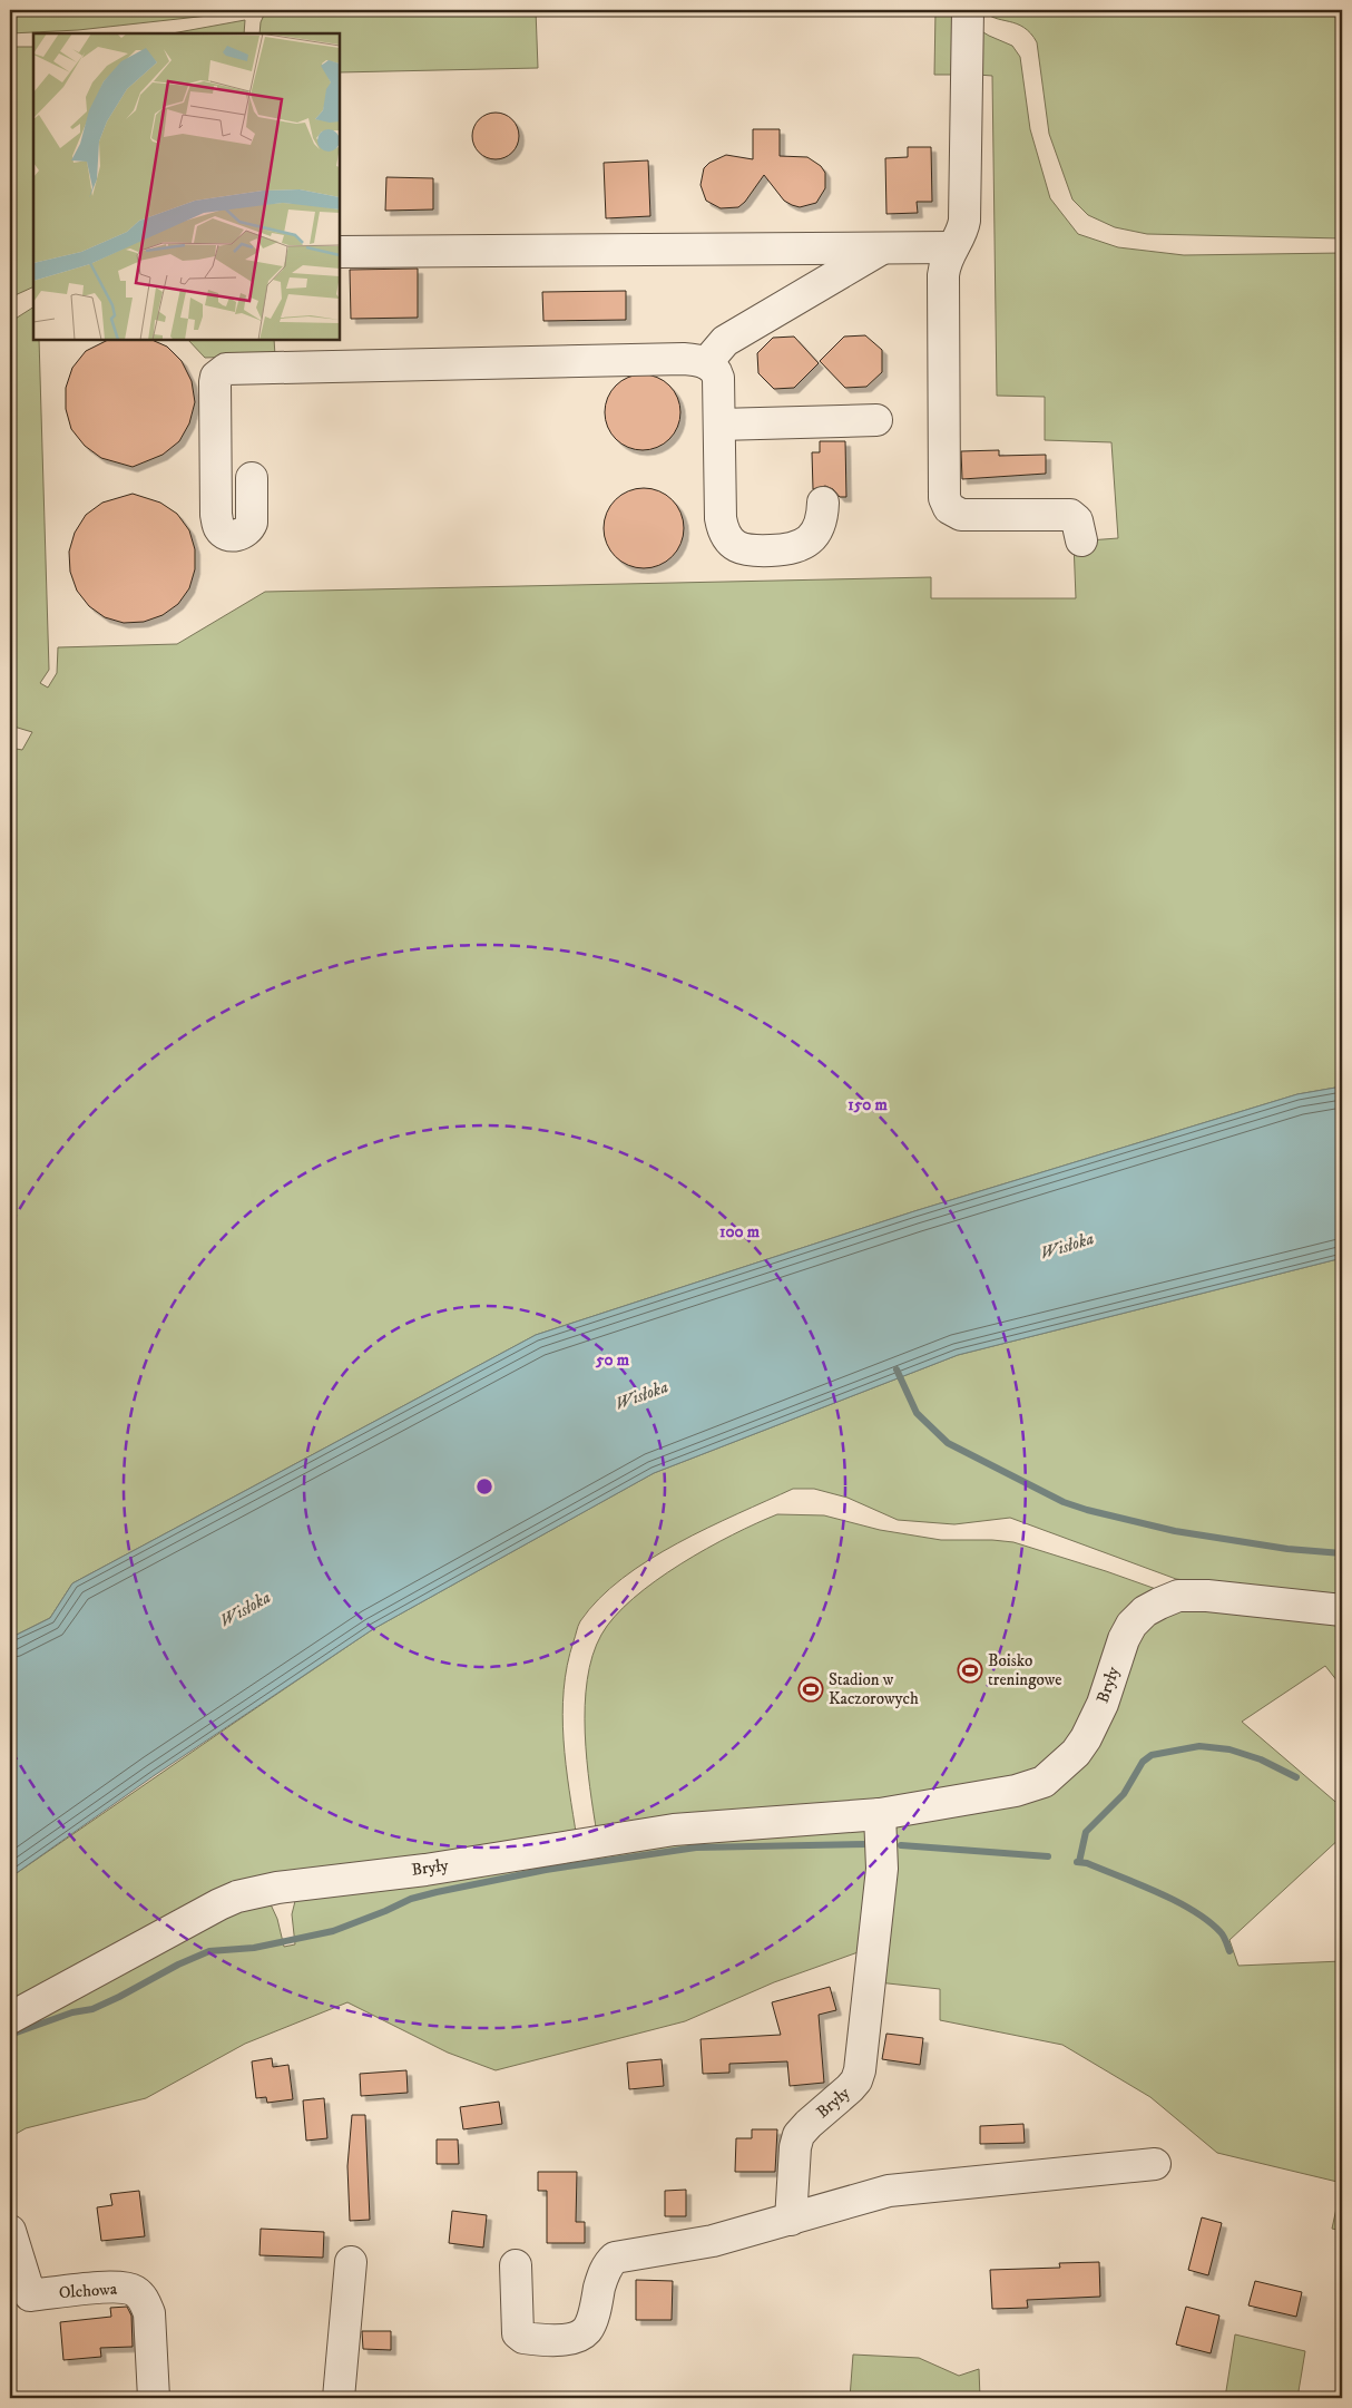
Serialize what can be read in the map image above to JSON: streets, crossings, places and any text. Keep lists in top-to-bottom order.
{
  "streets": {
    "street": ["Bryły", "Olchowa"]
  },
  "water": ["Wisłoka"],
  "places": {
    "sports": ["Boisko treningowe", "Stadion w Kaczorowych"]
  },
  "rings": ["150 m", "100 m", "50 m"]
}
